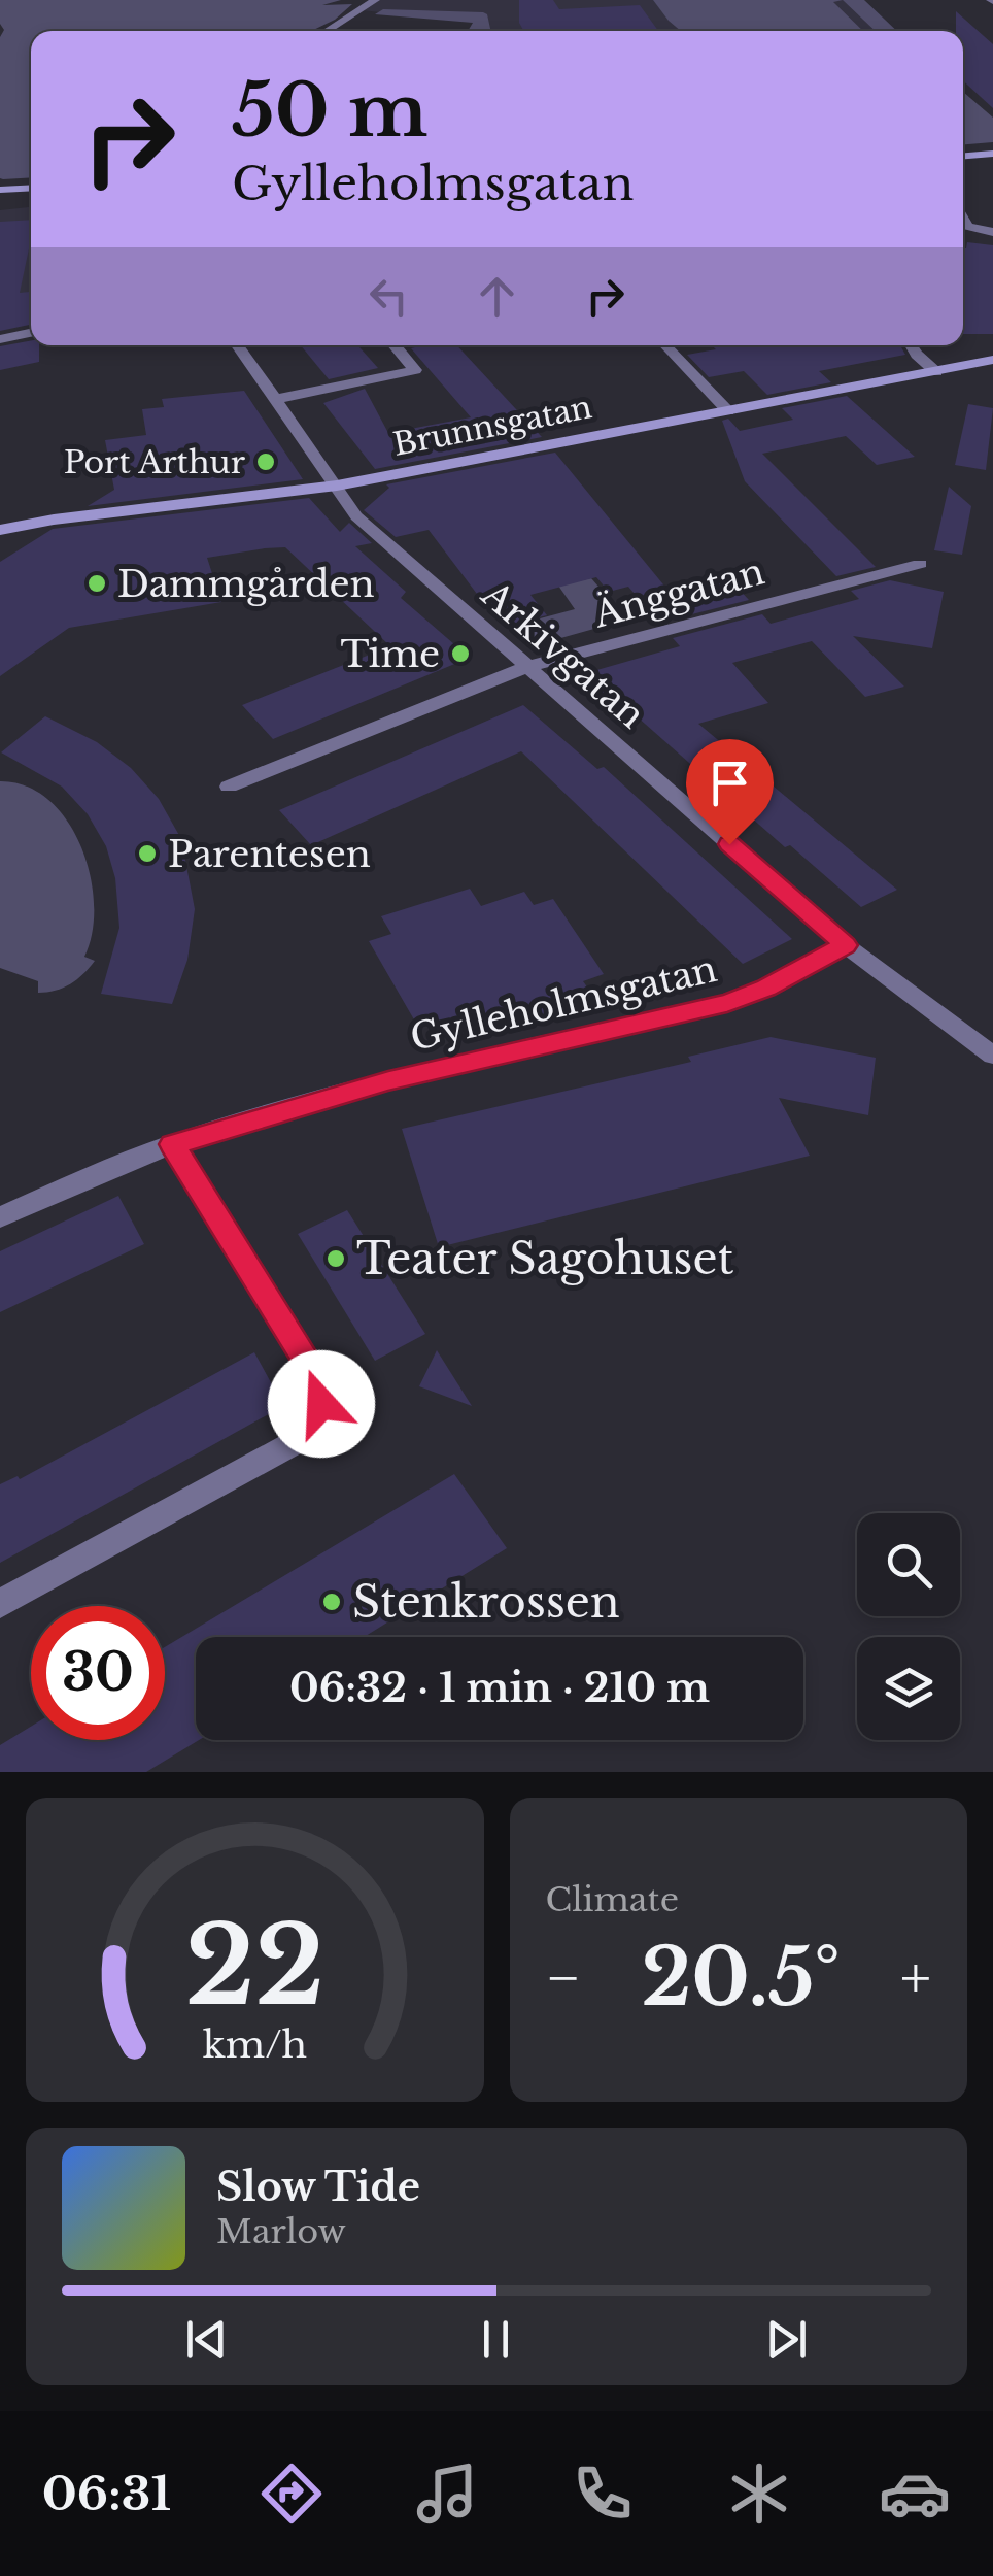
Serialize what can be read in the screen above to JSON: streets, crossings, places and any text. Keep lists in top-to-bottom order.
{
  "streets": {
    "street": [
      "Brunnsgatan",
      "Änggatan",
      "Arkivgatan",
      "Gylleholmsgatan"
    ]
  },
  "crossings": [
    ["Brunnsgatan", "Arkivgatan"],
    ["Änggatan", "Arkivgatan"],
    ["Arkivgatan", "Gylleholmsgatan"]
  ],
  "places": [
    "Port Arthur",
    "Dammgården",
    "Time",
    "Parentesen",
    "Teater Sagohuset",
    "Stenkrossen"
  ],
  "page": {
    "turn": ["50 m", "Gylleholmsgatan"],
    "limit": "30",
    "trip": "06:32 · 1 min · 210 m",
    "tile": "Climate",
    "heat": ["−", "20.5°", "+"],
    "song": ["Slow Tide", "Marlow"],
    "tabs": "06:31",
    "gauge": ["22", "km/h"]
  }
}
